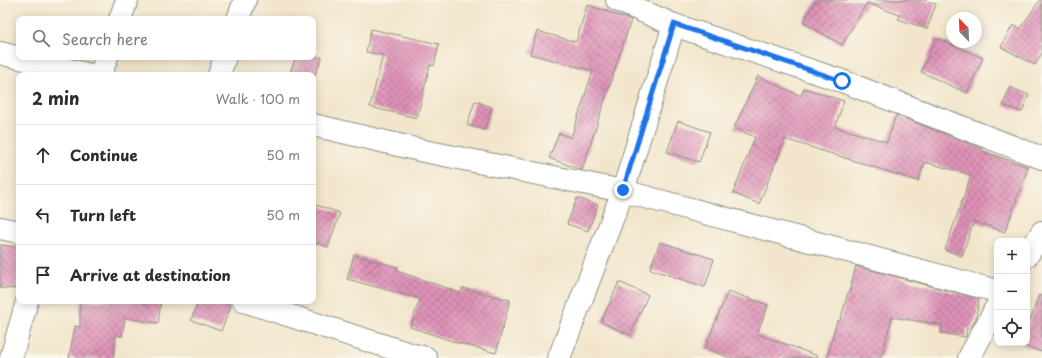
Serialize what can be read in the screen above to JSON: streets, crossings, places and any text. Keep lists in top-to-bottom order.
{
  "north": "top left",
  "page": {
    "search": "Search here",
    "heading": ["2 min", "Walk · 100 m"],
    "list": [
      ["Continue", "50 m"],
      ["Turn left", "50 m"],
      "Arrive at destination"
    ],
    "map_buttons": ["+", "−"]
  }
}
